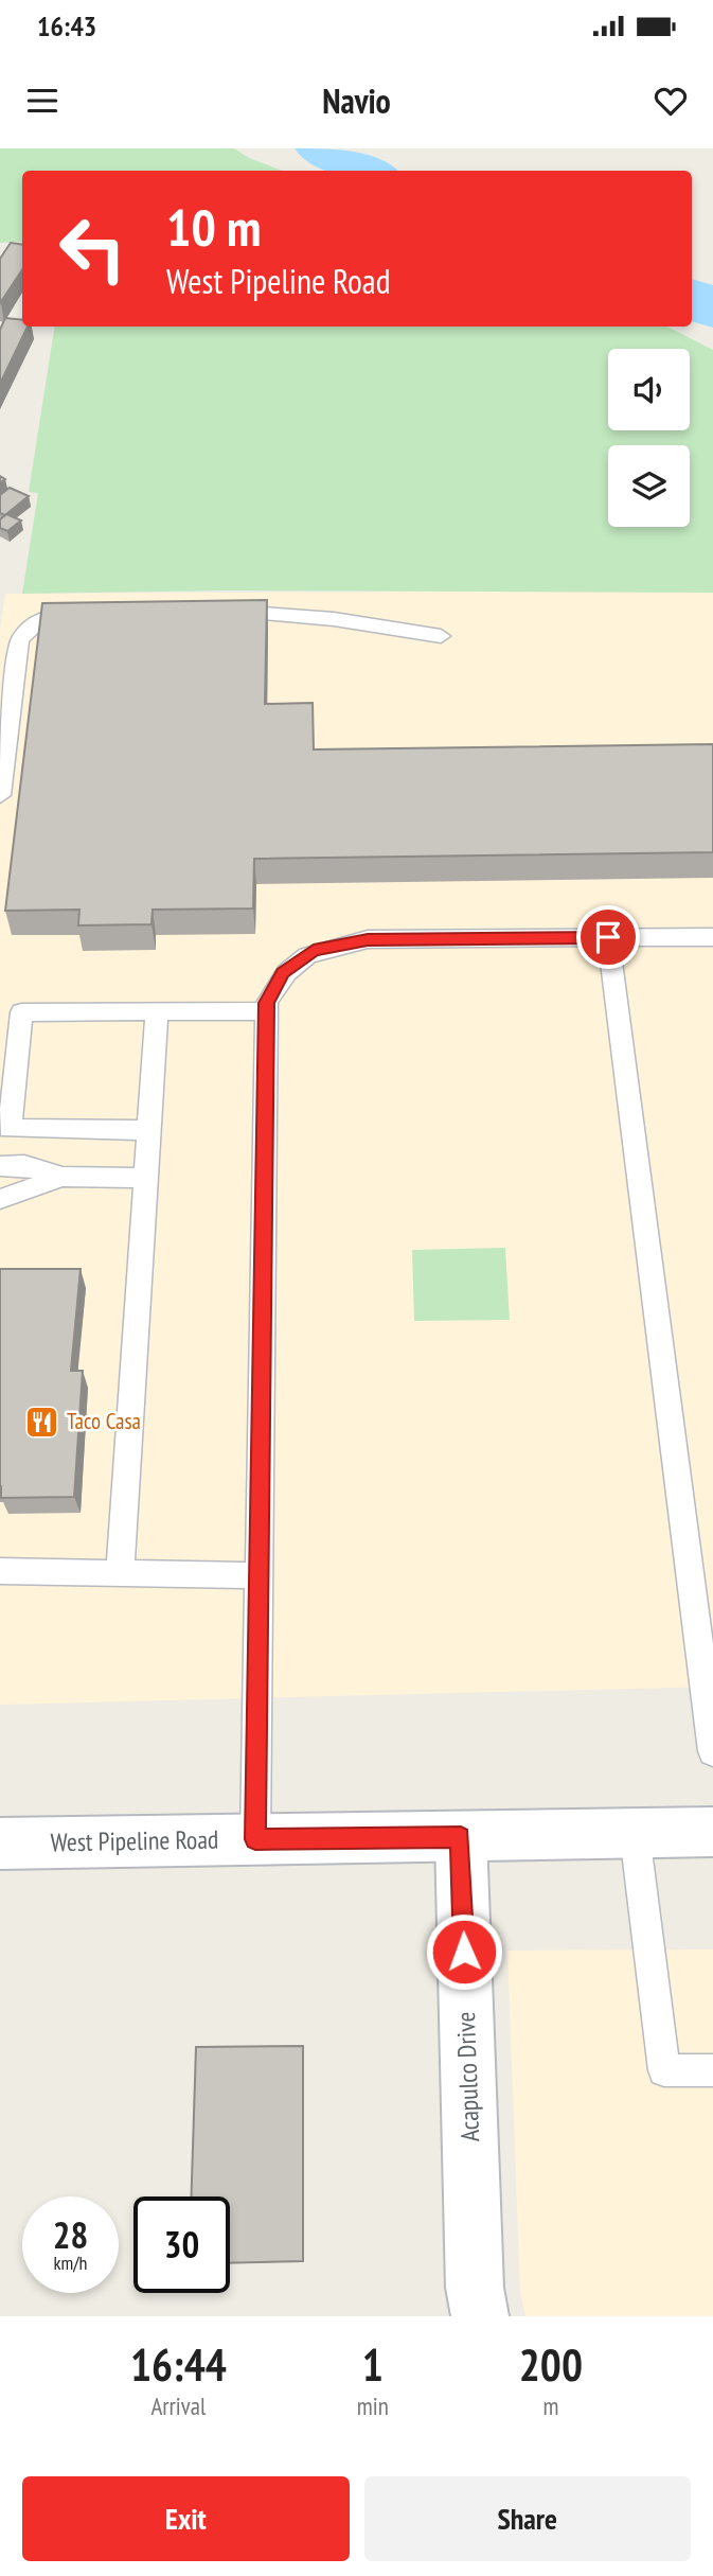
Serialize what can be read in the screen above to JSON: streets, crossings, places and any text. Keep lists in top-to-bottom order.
{
  "streets": {
    "main road": ["West Pipeline Road", "Acapulco Drive"]
  },
  "crossings": [
    ["West Pipeline Road", "Acapulco Drive"]
  ],
  "places": {
    "restaurant": ["Taco Casa"]
  },
  "page": {
    "status": "16:43",
    "header": "Navio",
    "turn": ["10 m", "West Pipeline Road"],
    "speed": "28 km/h",
    "limit": "30",
    "eta": [
      "16:44",
      "Arrival",
      "1",
      "min",
      "200",
      "m"
    ],
    "buttons": ["Exit", "Share"]
  }
}
